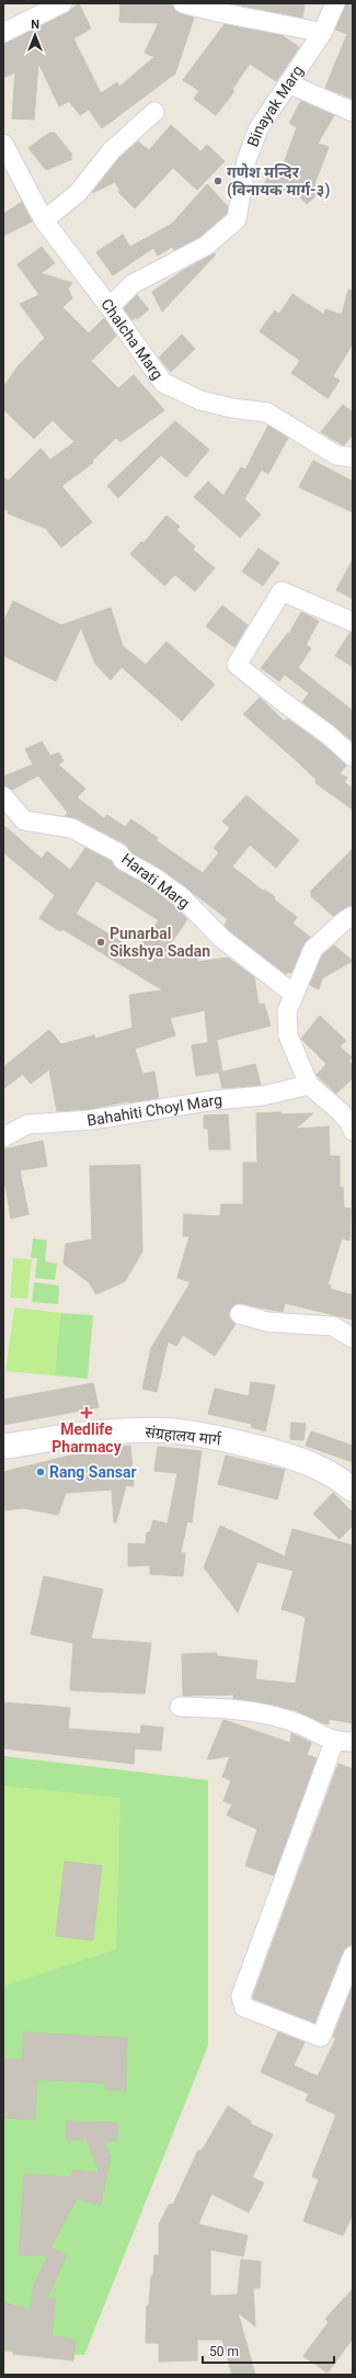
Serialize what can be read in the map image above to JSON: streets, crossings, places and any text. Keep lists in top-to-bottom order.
{
  "streets": {
    "main road": ["संग्रहालय मार्ग"],
    "street": [
      "Binayak Marg",
      "Chalcha Marg",
      "Harati Marg",
      "Bahahiti Choyl Marg"
    ]
  },
  "crossings": [
    ["Binayak Marg", "Chalcha Marg"]
  ],
  "places": {
    "other": ["गणेश मन्दिर (विनायक मार्ग-३)", "Punarbal Sikshya Sadan", "Rang Sansar"],
    "health": ["Medlife Pharmacy"]
  },
  "scale_bar": "50 m",
  "north": "top"
}
